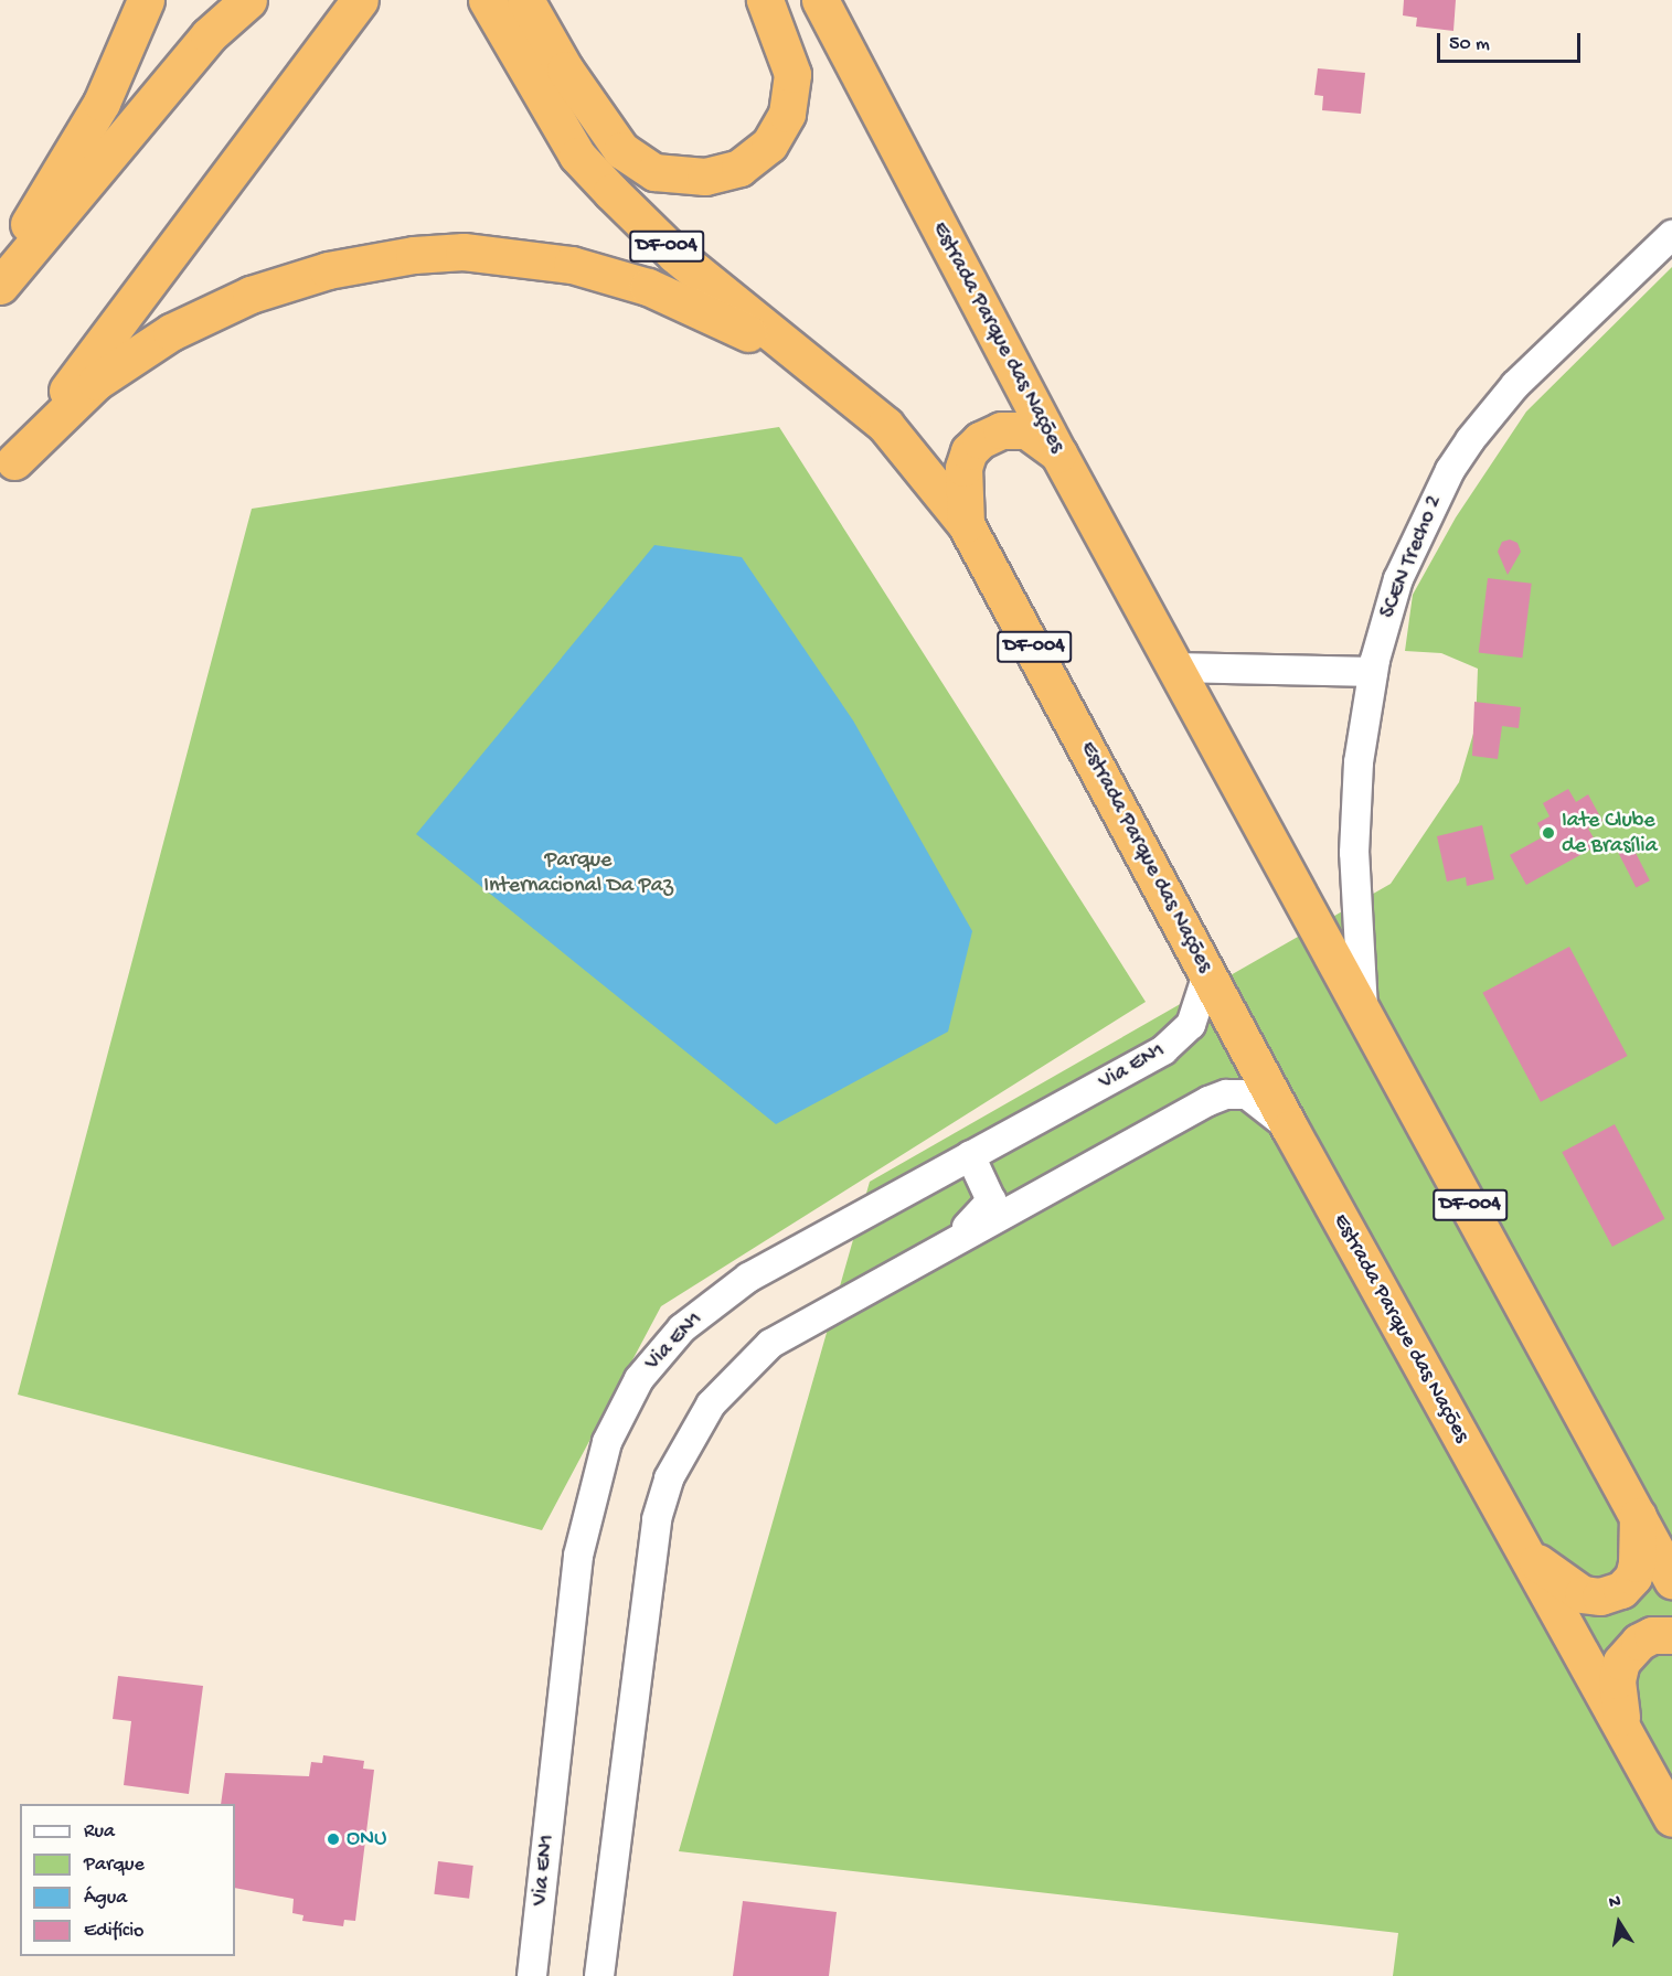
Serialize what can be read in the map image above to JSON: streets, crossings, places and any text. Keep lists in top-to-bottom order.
{
  "streets": {
    "highway": ["DF-004", "Estrada Parque das Nações"],
    "street": ["SCEN Trecho 2", "Via EN1"]
  },
  "crossings": [
    ["Estrada Parque das Nações", "SCEN Trecho 2"],
    ["Estrada Parque das Nações", "Via EN1"]
  ],
  "parks": ["Parque Internacional Da Paz"],
  "places": ["Iate Clube de Brasília", "ONU"],
  "legend": [
    "Rua",
    "Parque",
    "Água",
    "Edifício"
  ],
  "scale_bar": "50 m",
  "north": "top"
}
